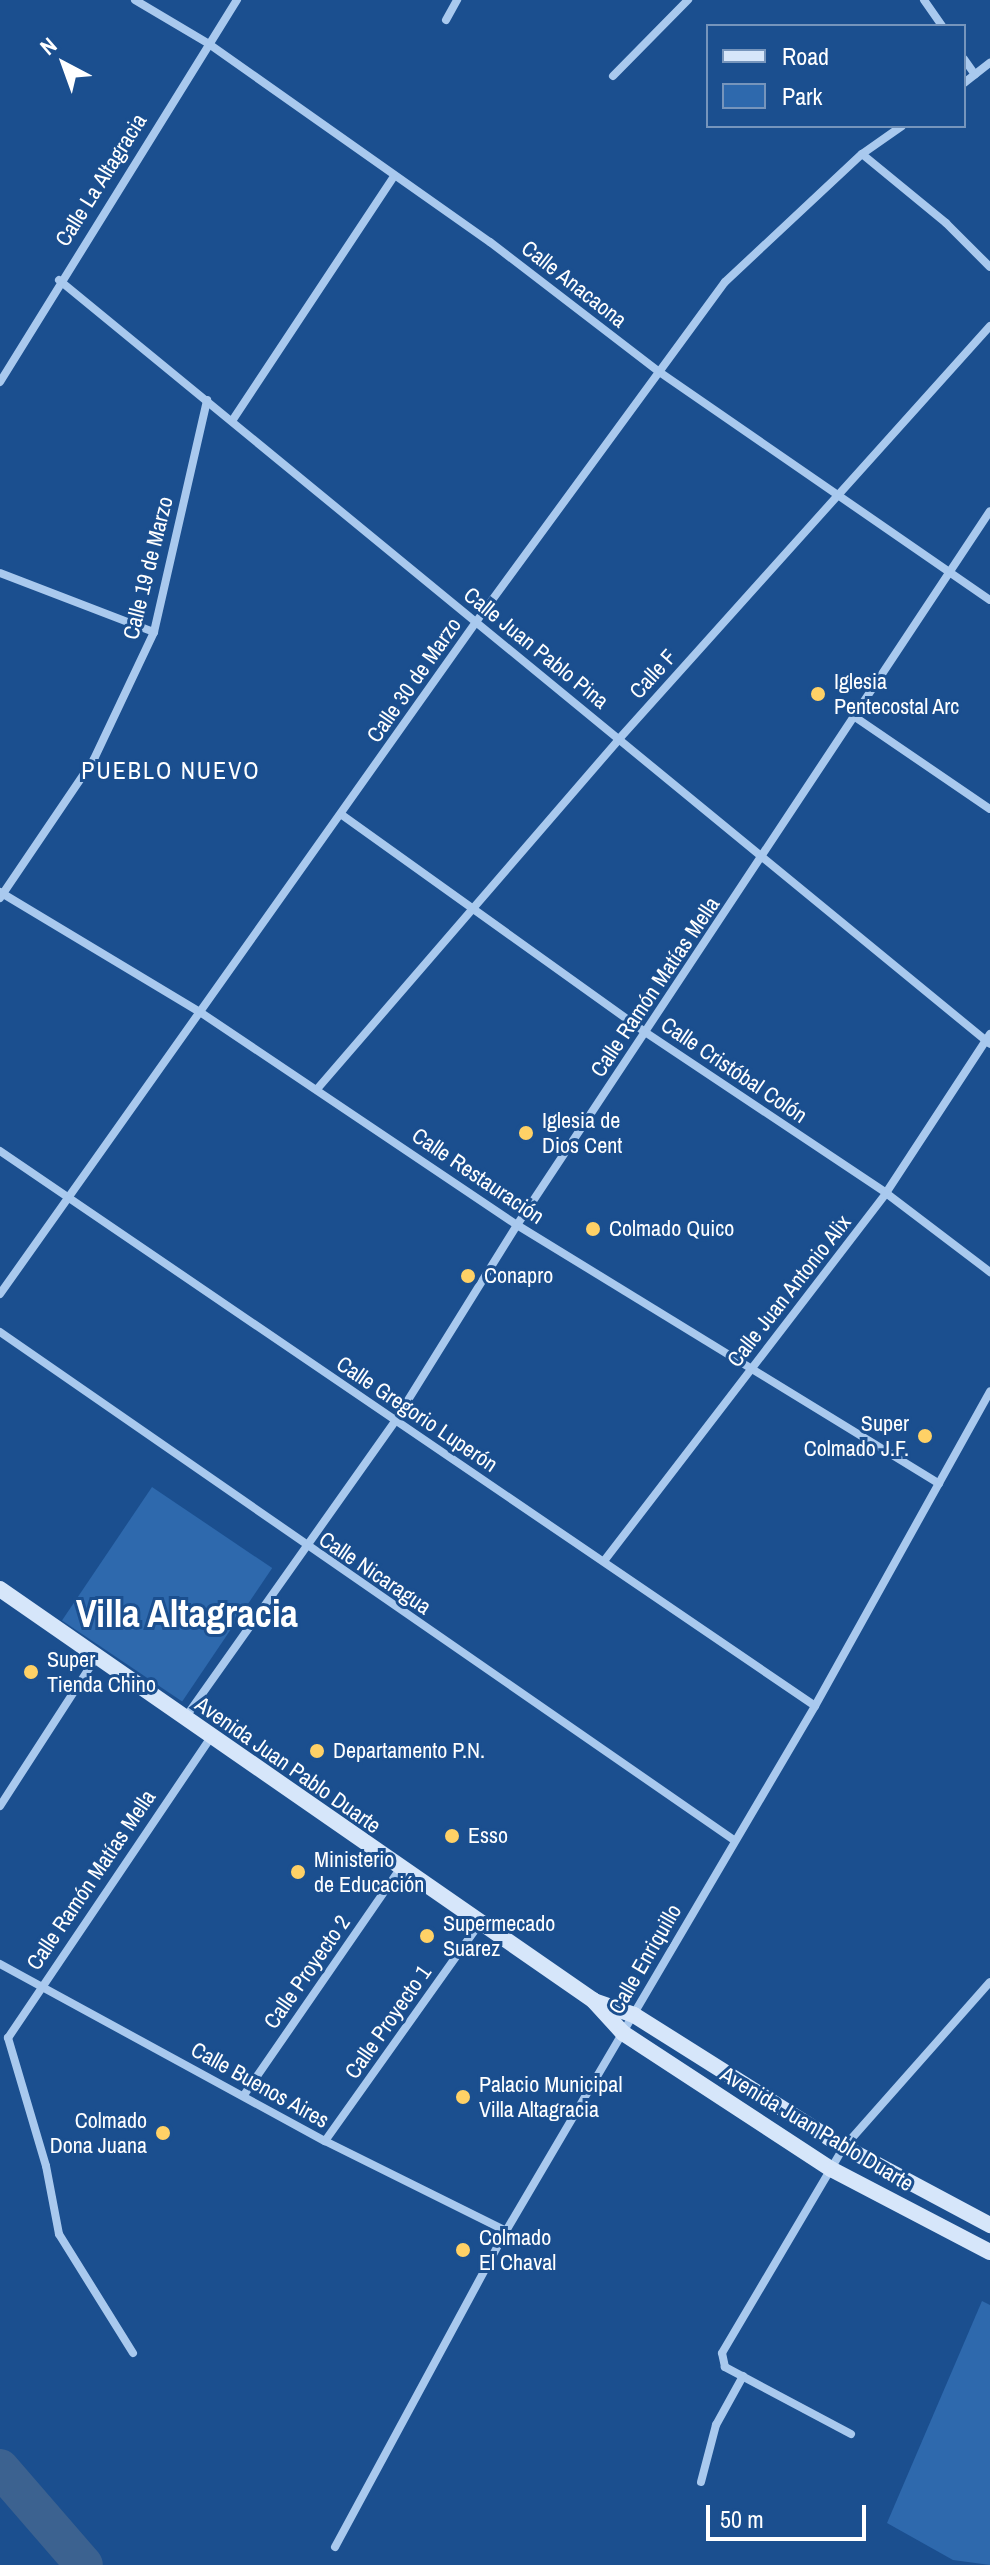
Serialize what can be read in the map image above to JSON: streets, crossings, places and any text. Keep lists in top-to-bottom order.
{
  "streets": {
    "main road": ["Avenida Juan Pablo Duarte"],
    "street": [
      "Calle La Altagracia",
      "Calle Anacaona",
      "Calle 19 de Marzo",
      "Calle Juan Pablo Pina",
      "Calle F",
      "Calle 30 de Marzo",
      "Calle Ramón Matías Mella",
      "Calle Cristóbal Colón",
      "Calle Restauración",
      "Calle Juan Antonio Alix",
      "Calle Gregorio Luperón",
      "Calle Nicaragua",
      "Calle Enriquillo",
      "Calle Proyecto 2",
      "Calle Proyecto 1",
      "Calle Buenos Aires"
    ]
  },
  "crossings": [
    ["Calle La Altagracia", "Calle Anacaona"],
    ["Calle La Altagracia", "Calle Juan Pablo Pina"],
    ["Calle Anacaona", "Calle F"],
    ["Calle Anacaona", "Calle 30 de Marzo"],
    ["Calle Anacaona", "Calle Ramón Matías Mella"],
    ["Calle 19 de Marzo", "Calle Juan Pablo Pina"],
    ["Calle 19 de Marzo", "Calle Restauración"],
    ["Calle Juan Pablo Pina", "Calle F"],
    ["Calle Juan Pablo Pina", "Calle 30 de Marzo"],
    ["Calle Juan Pablo Pina", "Calle Ramón Matías Mella"],
    ["Calle Juan Pablo Pina", "Calle Juan Antonio Alix"],
    ["Calle F", "Calle Cristóbal Colón"],
    ["Calle F", "Calle Restauración"],
    ["Calle 30 de Marzo", "Calle Cristóbal Colón"],
    ["Calle 30 de Marzo", "Calle Restauración"],
    ["Calle 30 de Marzo", "Calle Gregorio Luperón"],
    ["Calle Ramón Matías Mella", "Calle Cristóbal Colón"],
    ["Calle Ramón Matías Mella", "Calle Restauración"],
    ["Calle Ramón Matías Mella", "Calle Gregorio Luperón"],
    ["Calle Ramón Matías Mella", "Calle Nicaragua"],
    ["Calle Ramón Matías Mella", "Avenida Juan Pablo Duarte"],
    ["Calle Ramón Matías Mella", "Calle Buenos Aires"],
    ["Calle Cristóbal Colón", "Calle Juan Antonio Alix"],
    ["Calle Restauración", "Calle Juan Antonio Alix"],
    ["Calle Restauración", "Calle Enriquillo"],
    ["Calle Juan Antonio Alix", "Calle Gregorio Luperón"],
    ["Calle Gregorio Luperón", "Calle Enriquillo"],
    ["Calle Nicaragua", "Calle Enriquillo"],
    ["Avenida Juan Pablo Duarte", "Calle Enriquillo"],
    ["Avenida Juan Pablo Duarte", "Calle Proyecto 2"],
    ["Avenida Juan Pablo Duarte", "Calle Proyecto 1"],
    ["Calle Enriquillo", "Calle Buenos Aires"],
    ["Calle Proyecto 2", "Calle Buenos Aires"],
    ["Calle Proyecto 1", "Calle Buenos Aires"]
  ],
  "districts": ["PUEBLO NUEVO", "Villa Altagracia"],
  "places": [
    "Iglesia Pentecostal Arc",
    "Iglesia de Dios Cent",
    "Colmado Quico",
    "Conapro",
    "Super Colmado J.F.",
    "Super Tienda Chino",
    "Departamento P.N.",
    "Esso",
    "Ministerio de Educación",
    "Supermecado Suarez",
    "Palacio Municipal Villa Altagracia",
    "Colmado Dona Juana",
    "Colmado El Chaval"
  ],
  "legend": ["Road", "Park"],
  "scale_bar": "50 m",
  "north": "top left"
}
